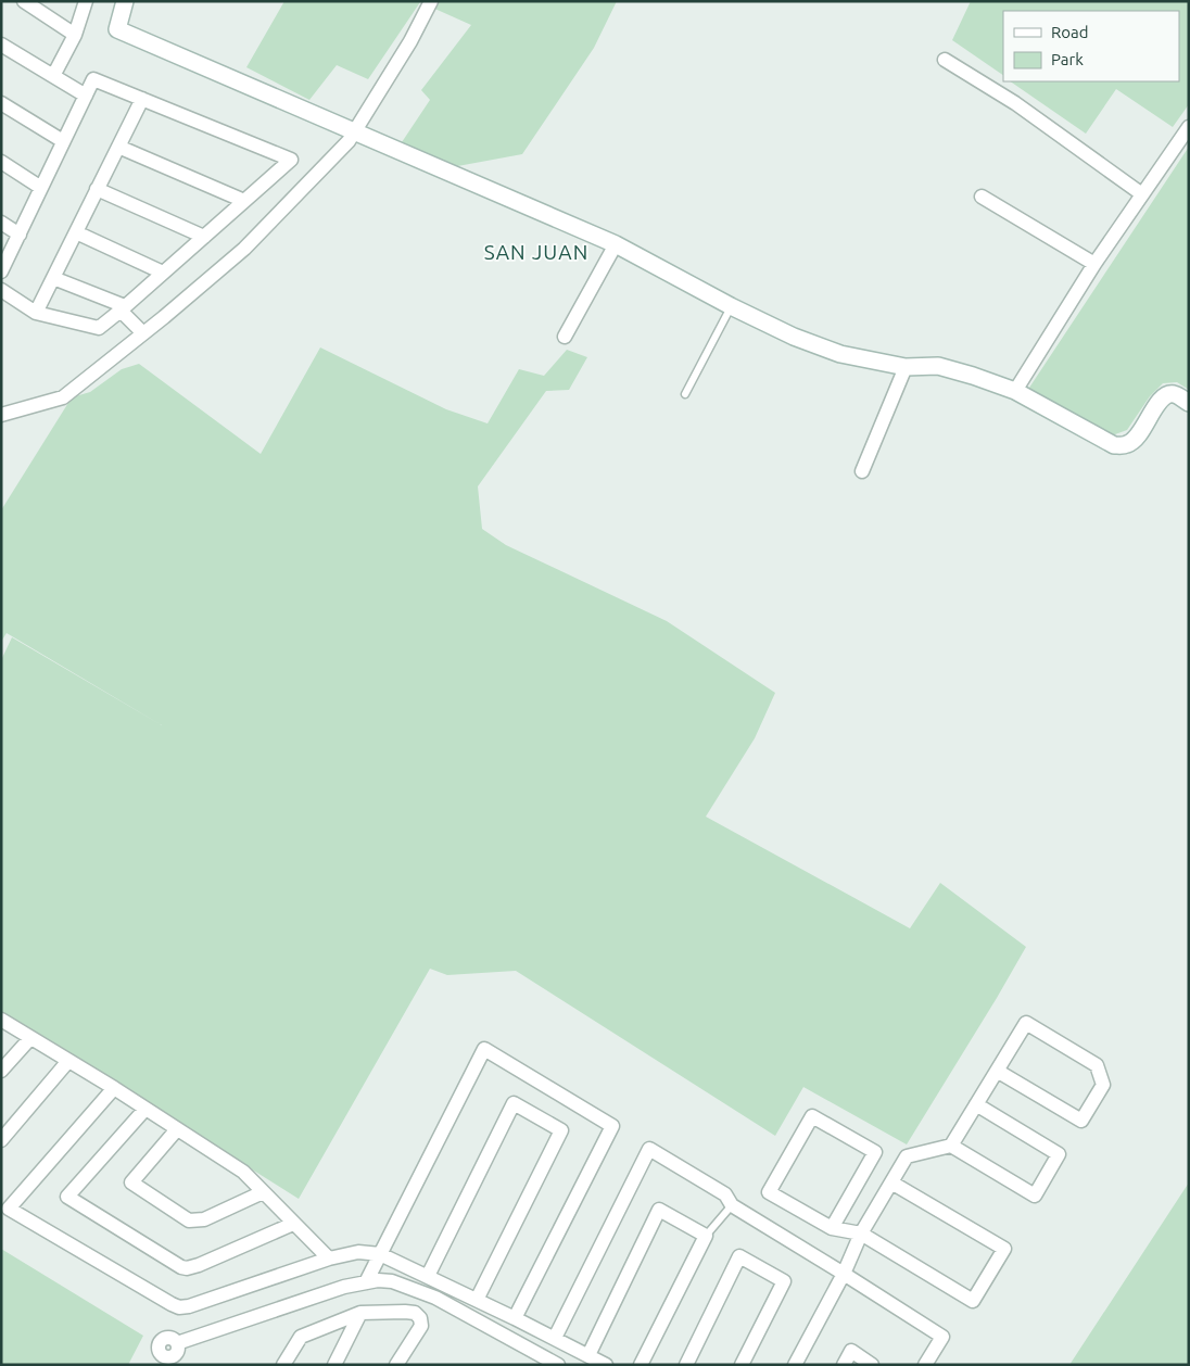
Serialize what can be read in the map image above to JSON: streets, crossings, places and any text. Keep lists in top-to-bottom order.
{
  "districts": ["SAN JUAN"],
  "legend": ["Road", "Park"]
}
